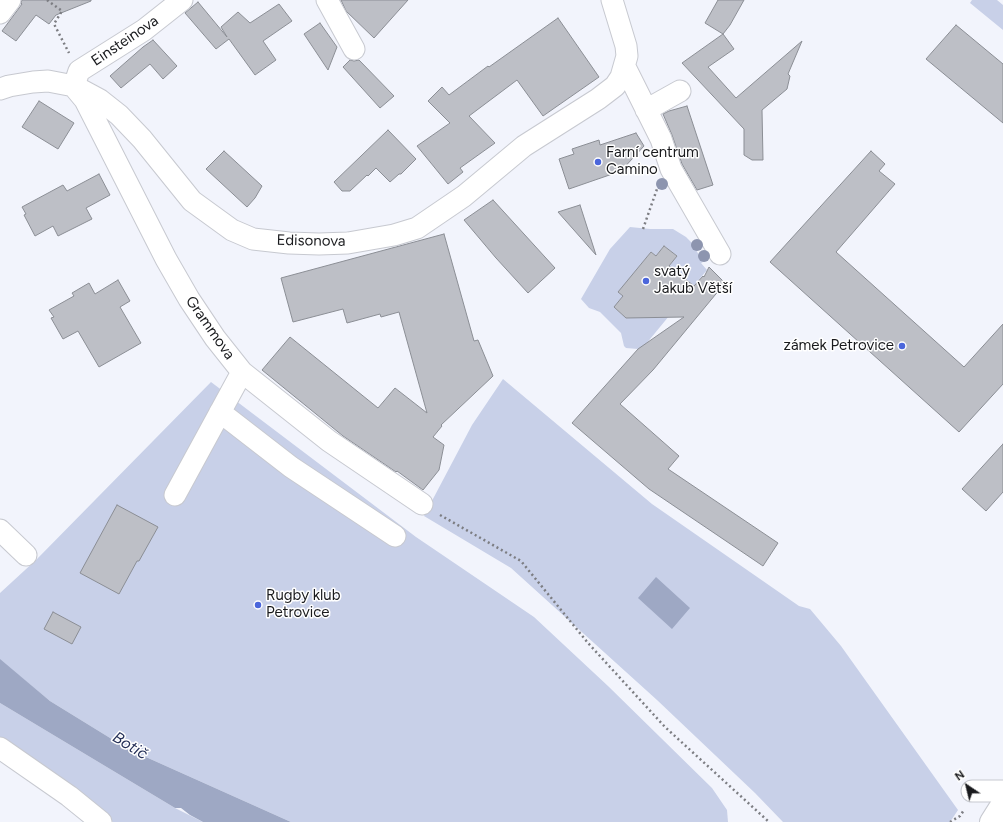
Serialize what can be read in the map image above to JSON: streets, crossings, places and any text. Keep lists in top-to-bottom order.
{
  "streets": {
    "street": ["Einsteinova", "Edisonova", "Grammova"]
  },
  "crossings": [
    ["Einsteinova", "Edisonova"],
    ["Einsteinova", "Grammova"],
    ["Edisonova", "Grammova"]
  ],
  "water": ["Botič"],
  "places": [
    "Farní centrum Camino",
    "svatý Jakub Větší",
    "zámek Petrovice",
    "Rugby klub Petrovice"
  ],
  "north": "top left"
}
